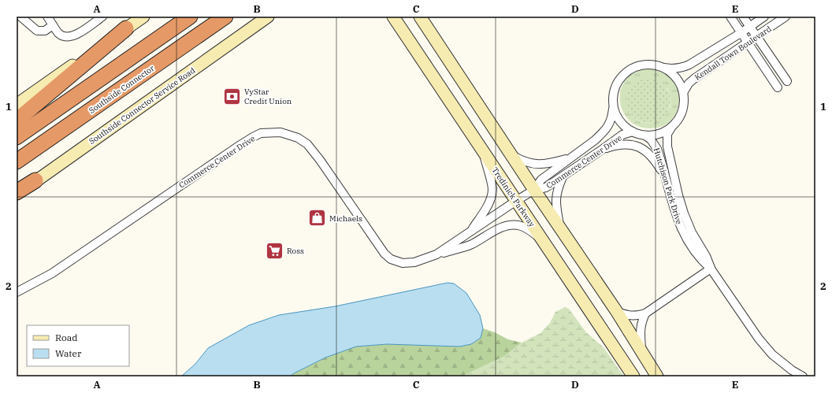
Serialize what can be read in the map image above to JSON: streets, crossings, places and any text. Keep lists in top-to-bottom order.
{
  "streets": {
    "highway": ["Southside Connector"],
    "street": [
      "Kendall Town Boulevard",
      "Southside Connector Service Road",
      "Commerce Center Drive",
      "Hutchison Park Drive",
      "Tredinick Parkway"
    ]
  },
  "crossings": [
    ["Kendall Town Boulevard", "Commerce Center Drive"],
    ["Kendall Town Boulevard", "Hutchison Park Drive"],
    ["Commerce Center Drive", "Hutchison Park Drive"],
    ["Commerce Center Drive", "Tredinick Parkway"]
  ],
  "places": {
    "bank": ["VyStar Credit Union"],
    "shop": ["Michaels"],
    "supermarket": ["Ross"]
  },
  "legend": ["Road", "Water"],
  "grid": {
    "columns": [
      "A",
      "B",
      "C",
      "D",
      "E"
    ],
    "rows": ["1", "2"]
  }
}
